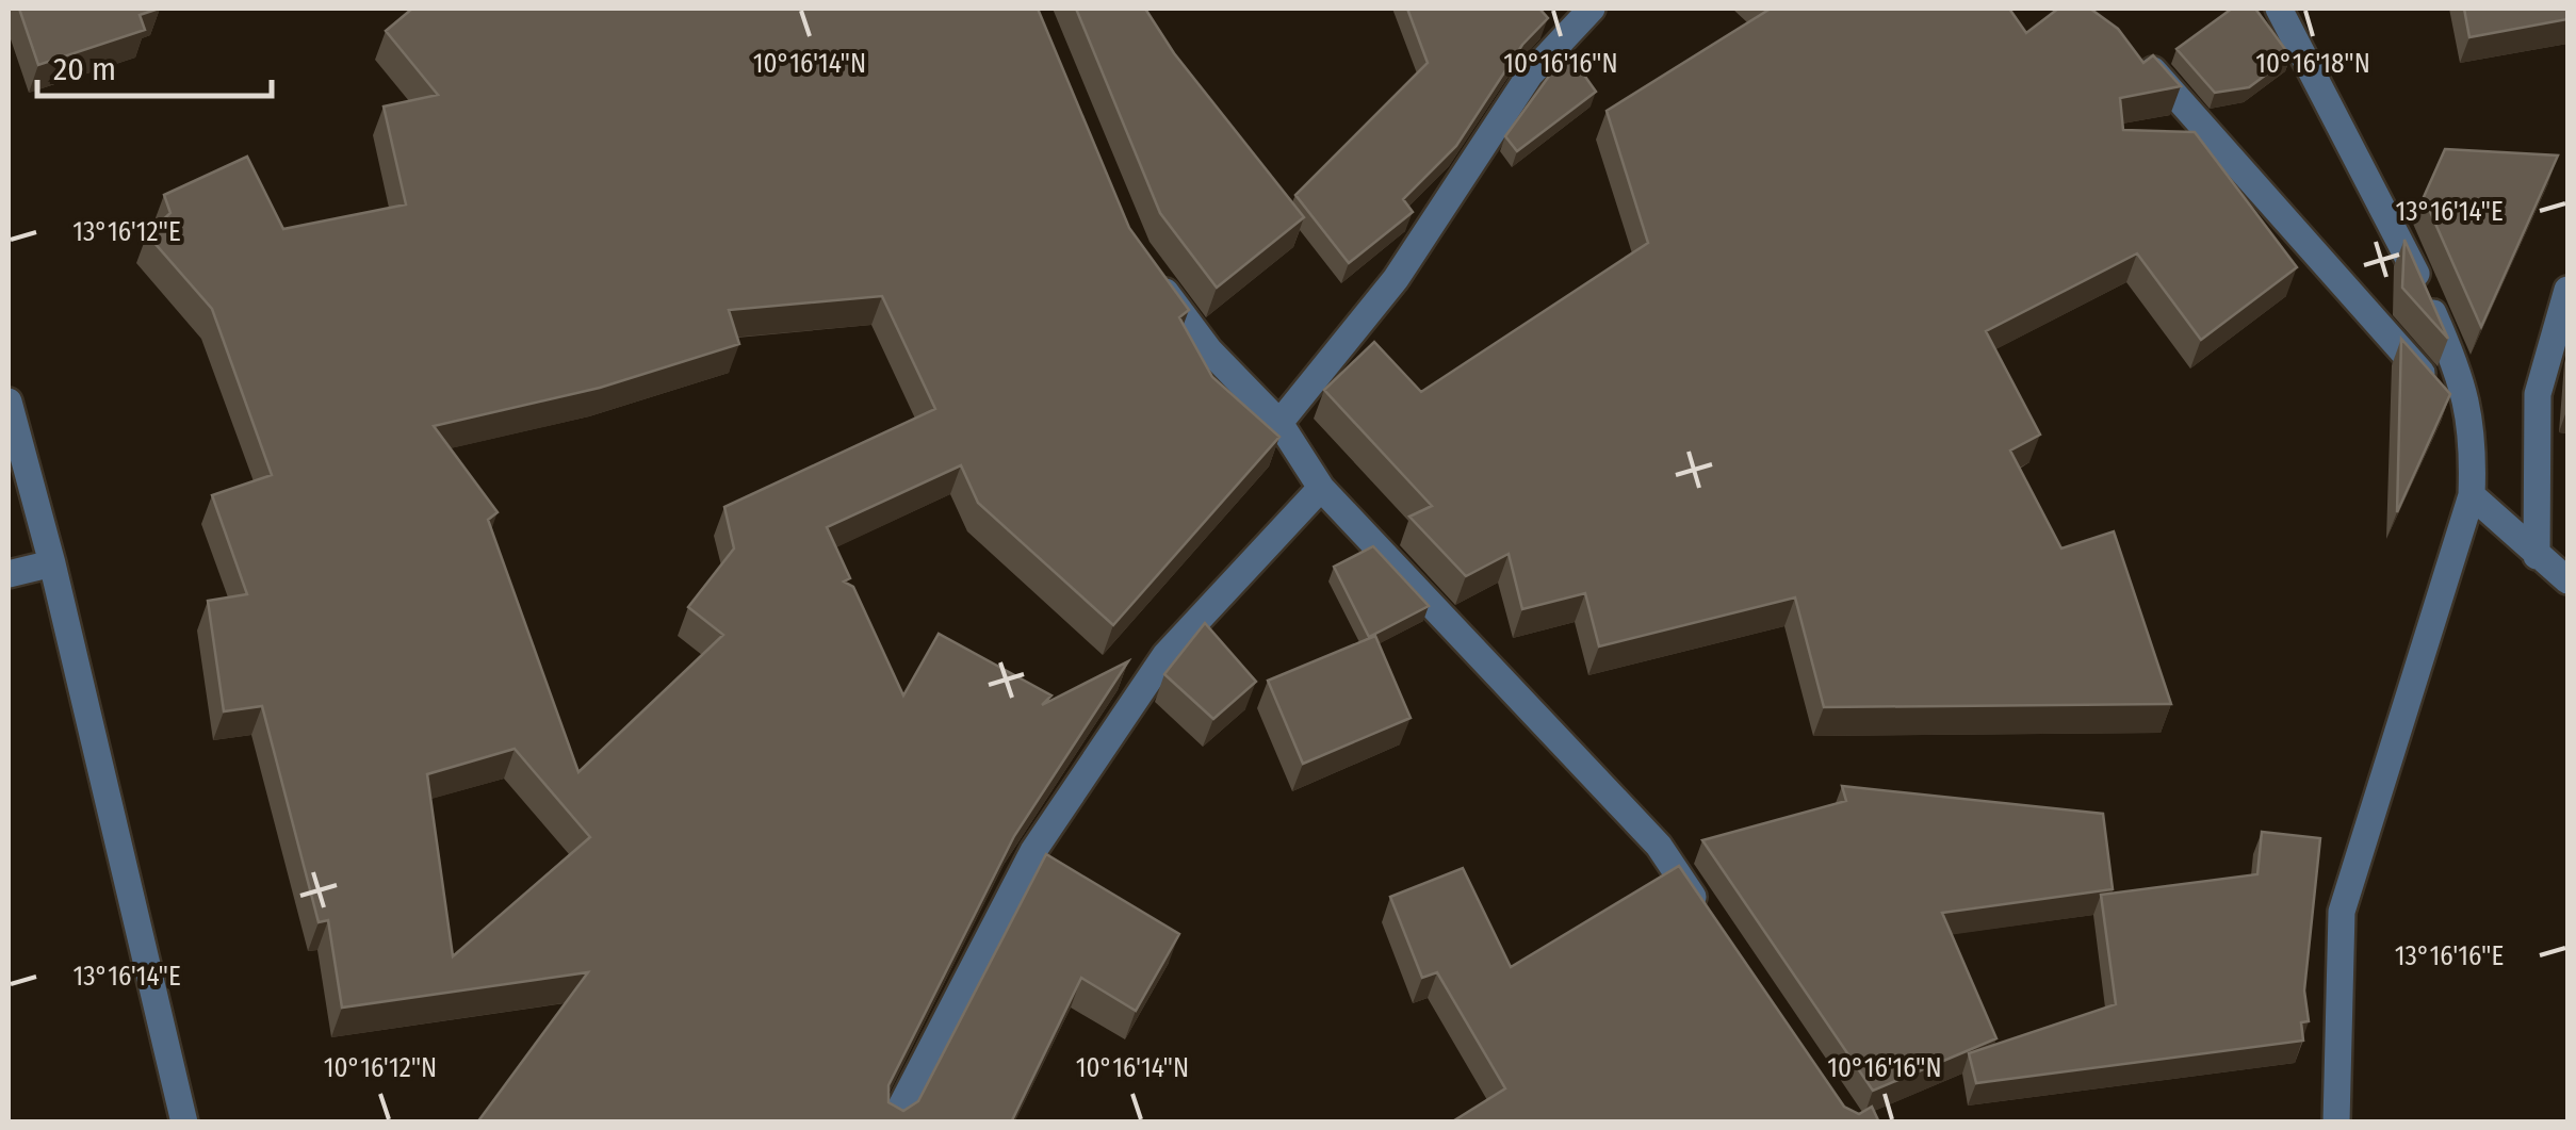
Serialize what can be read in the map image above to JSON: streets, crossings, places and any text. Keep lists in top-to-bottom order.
{
  "scale_bar": "20 m",
  "coordinates": [
    "10°16'14\"N",
    "10°16'16\"N",
    "10°16'18\"N",
    "13°16'14\"E",
    "13°16'12\"E",
    "13°16'16\"E",
    "10°16'12\"N"
  ]
}
